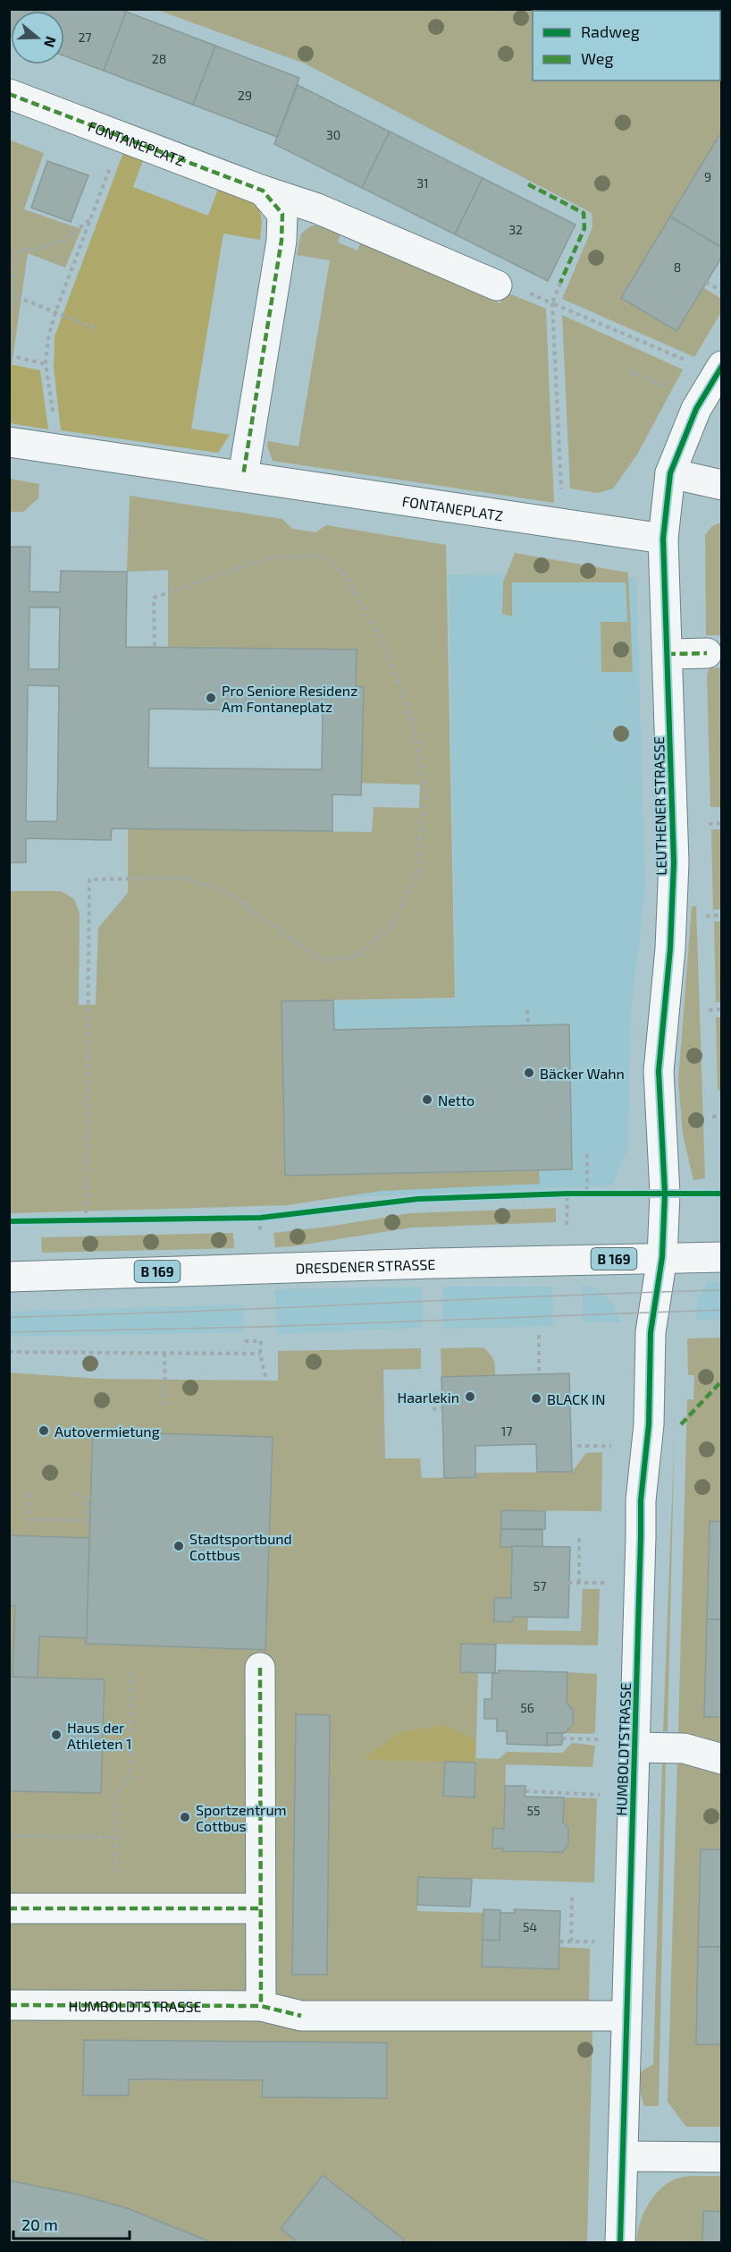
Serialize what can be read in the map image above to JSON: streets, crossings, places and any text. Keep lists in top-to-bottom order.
{
  "streets": {
    "street": [
      "FONTANEPLATZ",
      "LEUTHENER STRASSE",
      "B 169",
      "DRESDENER STRASSE",
      "HUMBOLDTSTRASSE"
    ]
  },
  "crossings": [
    ["FONTANEPLATZ", "LEUTHENER STRASSE"],
    ["LEUTHENER STRASSE", "DRESDENER STRASSE"],
    ["LEUTHENER STRASSE", "HUMBOLDTSTRASSE"],
    ["DRESDENER STRASSE", "HUMBOLDTSTRASSE"]
  ],
  "places": [
    "Pro Seniore Residenz Am Fontaneplatz",
    "Bäcker Wahn",
    "Netto",
    "Haarlekin",
    "BLACK IN",
    "Autovermietung",
    "Stadtsportbund Cottbus",
    "Haus der Athleten 1",
    "Sportzentrum Cottbus"
  ],
  "house_numbers": [
    "27",
    "28",
    "29",
    "30",
    "9",
    "31",
    "32",
    "8",
    "17",
    "57",
    "56",
    "55",
    "54"
  ],
  "legend": ["Radweg", "Weg"],
  "scale_bar": "20 m",
  "north": "right"
}
